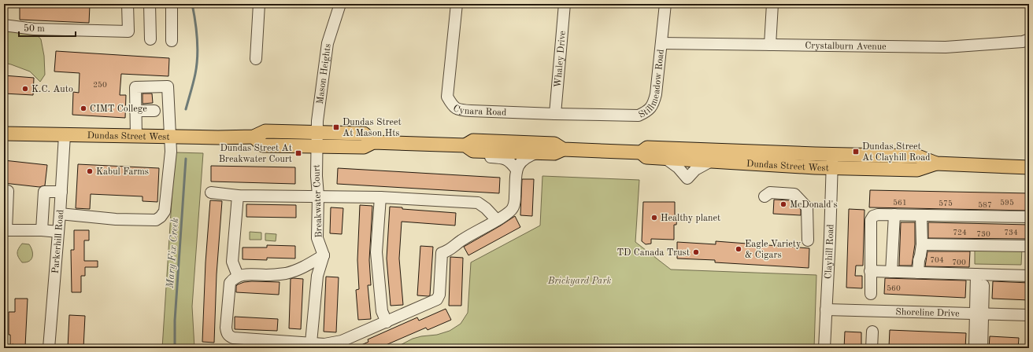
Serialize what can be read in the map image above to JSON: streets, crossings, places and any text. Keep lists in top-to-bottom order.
{
  "streets": {
    "main road": ["Dundas Street West"],
    "street": [
      "Crystalburn Avenue",
      "Whaley Drive",
      "Mason Heights",
      "Stillmeadow Road",
      "Cynara Road",
      "Breakwater Court",
      "Parkerhill Road",
      "Clayhill Road",
      "Shoreline Drive"
    ]
  },
  "crossings": [
    ["Crystalburn Avenue", "Stillmeadow Road"],
    ["Whaley Drive", "Stillmeadow Road"],
    ["Whaley Drive", "Cynara Road"],
    ["Mason Heights", "Dundas Street West"],
    ["Mason Heights", "Breakwater Court"],
    ["Stillmeadow Road", "Cynara Road"],
    ["Dundas Street West", "Breakwater Court"],
    ["Dundas Street West", "Parkerhill Road"],
    ["Dundas Street West", "Clayhill Road"],
    ["Clayhill Road", "Shoreline Drive"]
  ],
  "water": ["Mary Fix Creek"],
  "parks": ["Brickyard Park"],
  "places": {
    "other": [
      "K.C. Auto",
      "CIMT College",
      "Kabul Farms",
      "McDonald's",
      "Healthy planet",
      "Eagle Variety & Cigars",
      "TD Canada Trust"
    ],
    "transit": ["Dundas Street At Mason Hts", "Dundas Street At Clayhill Road", "Dundas Street At Breakwater Court"]
  },
  "house_numbers": [
    "250",
    "561",
    "595",
    "575",
    "587",
    "724",
    "734",
    "730",
    "704",
    "700",
    "560"
  ],
  "scale_bar": "50 m"
}
